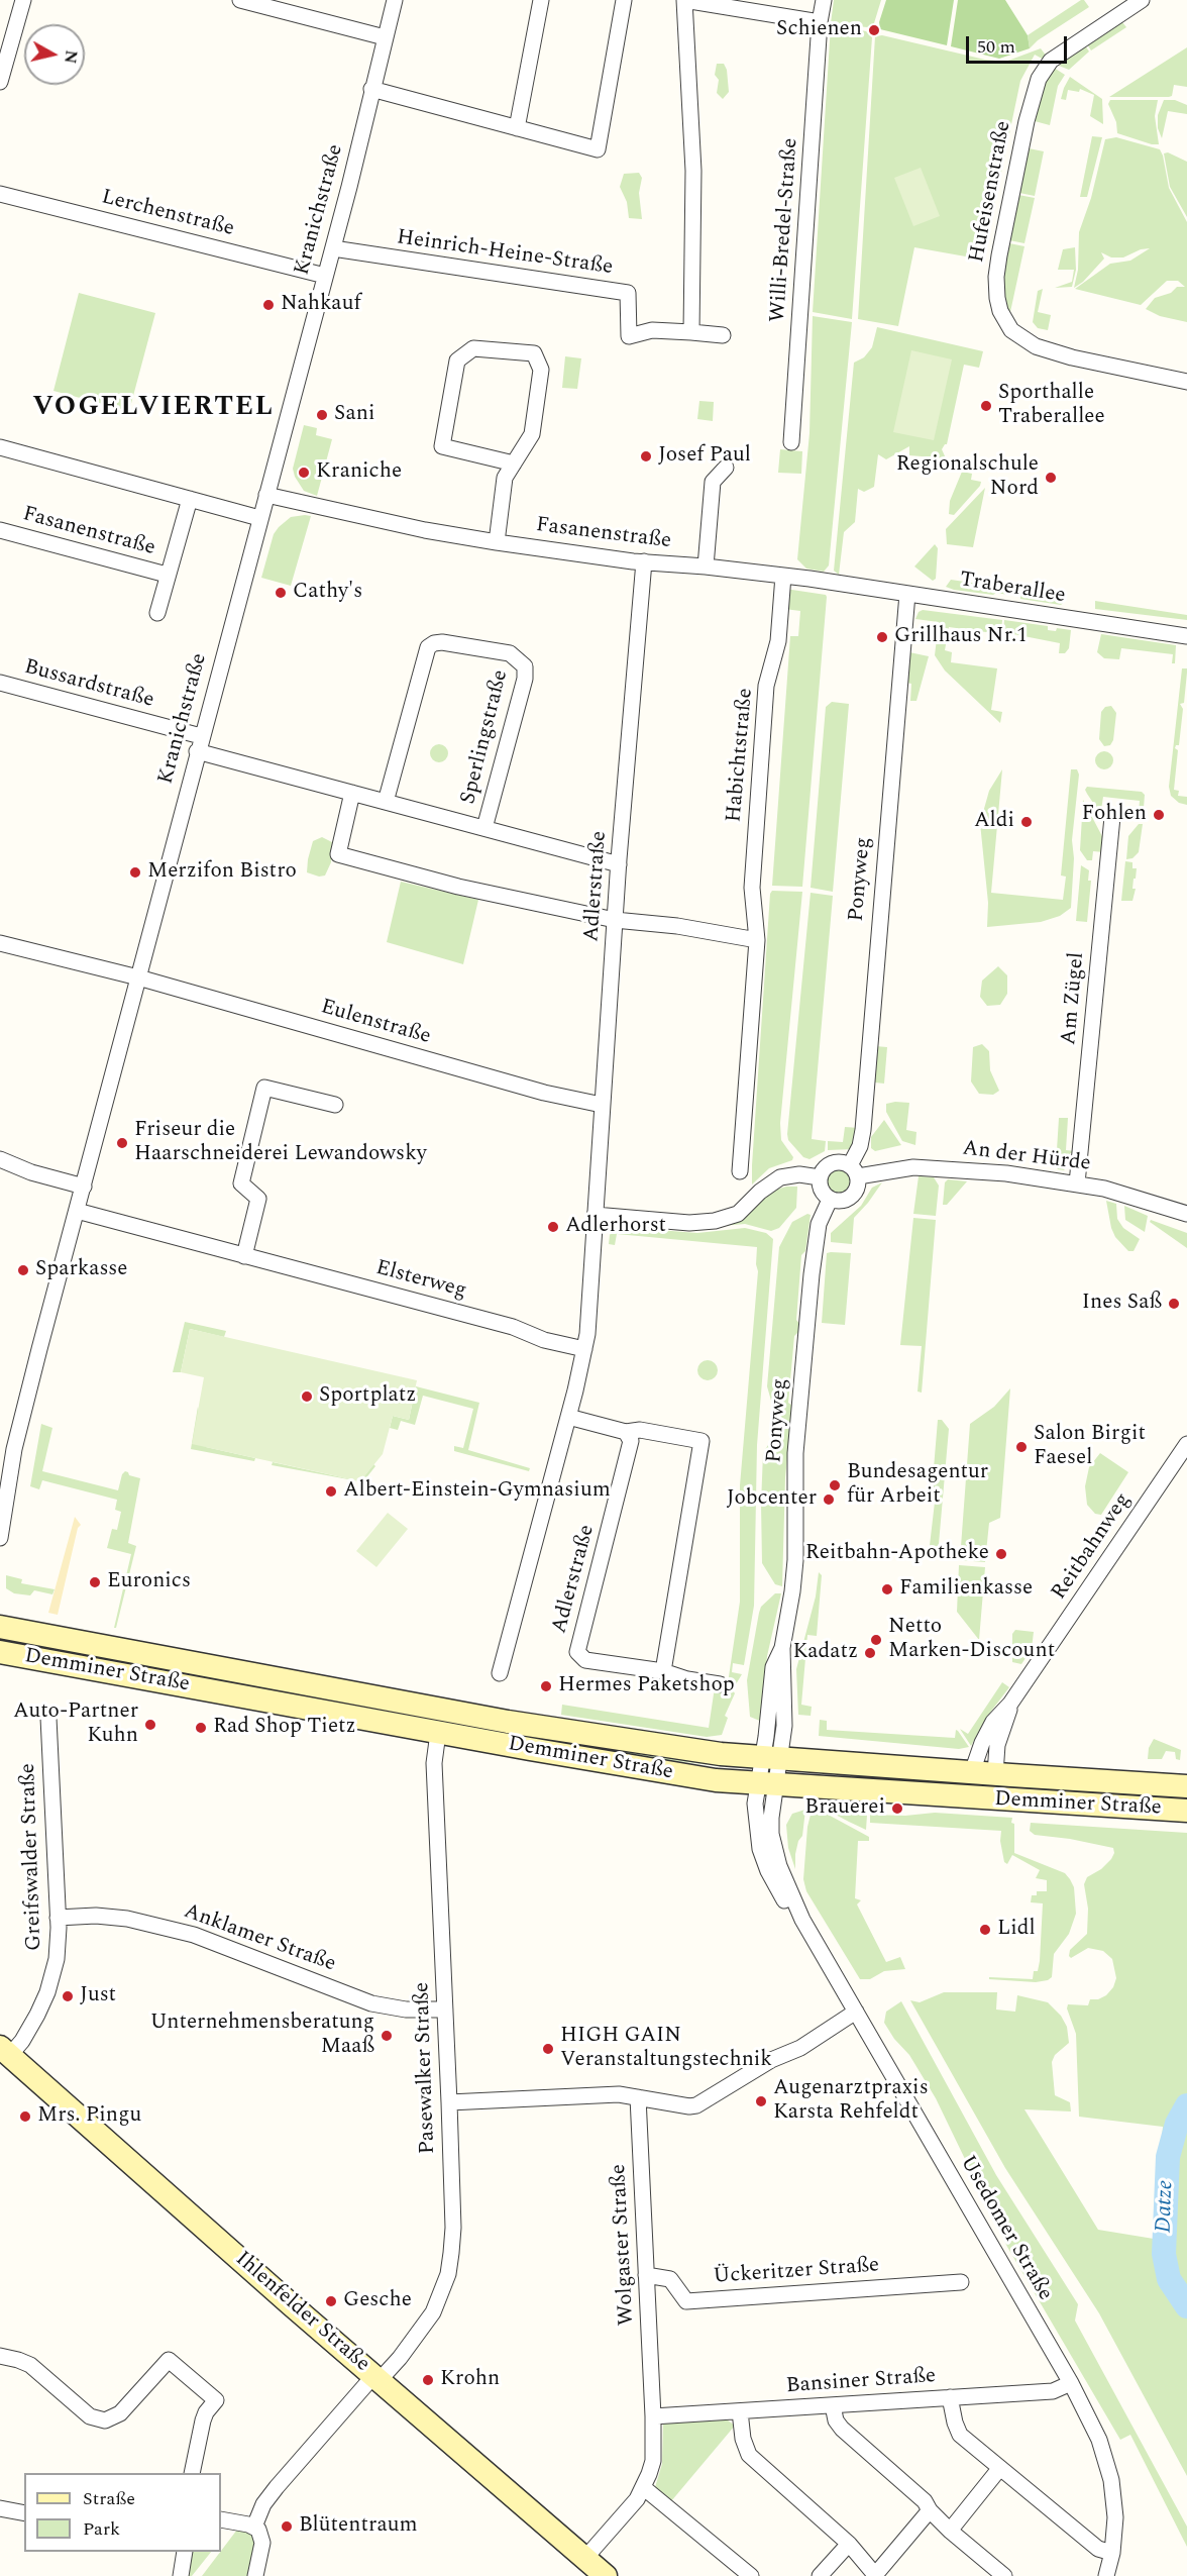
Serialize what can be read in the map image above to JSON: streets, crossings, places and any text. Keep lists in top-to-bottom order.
{
  "streets": {
    "main road": ["Demminer Straße", "Ihlenfelder Straße"],
    "street": [
      "Hufeisenstraße",
      "Kranichstraße",
      "Lerchenstraße",
      "Willi-Bredel-Straße",
      "Heinrich-Heine-Straße",
      "Fasanenstraße",
      "Traberallee",
      "Bussardstraße",
      "Sperlingstraße",
      "Habichtstraße",
      "Ponyweg",
      "Adlerstraße",
      "Am Zügel",
      "Eulenstraße",
      "An der Hürde",
      "Elsterweg",
      "Reitbahnweg",
      "Greifswalder Straße",
      "Anklamer Straße",
      "Pasewalker Straße",
      "Usedomer Straße",
      "Wolgaster Straße",
      "Ückeritzer Straße",
      "Bansiner Straße"
    ]
  },
  "crossings": [
    ["Kranichstraße", "Lerchenstraße"],
    ["Kranichstraße", "Heinrich-Heine-Straße"],
    ["Kranichstraße", "Fasanenstraße"],
    ["Kranichstraße", "Bussardstraße"],
    ["Kranichstraße", "Sperlingstraße"],
    ["Kranichstraße", "Eulenstraße"],
    ["Kranichstraße", "Elsterweg"],
    ["Fasanenstraße", "Traberallee"],
    ["Fasanenstraße", "Habichtstraße"],
    ["Fasanenstraße", "Adlerstraße"],
    ["Traberallee", "Ponyweg"],
    ["Bussardstraße", "Sperlingstraße"],
    ["Sperlingstraße", "Adlerstraße"],
    ["Ponyweg", "An der Hürde"],
    ["Ponyweg", "Demminer Straße"],
    ["Ponyweg", "Usedomer Straße"],
    ["Adlerstraße", "Eulenstraße"],
    ["Adlerstraße", "Elsterweg"],
    ["Am Zügel", "An der Hürde"],
    ["Reitbahnweg", "Demminer Straße"],
    ["Demminer Straße", "Pasewalker Straße"],
    ["Demminer Straße", "Usedomer Straße"],
    ["Greifswalder Straße", "Anklamer Straße"],
    ["Greifswalder Straße", "Ihlenfelder Straße"],
    ["Anklamer Straße", "Pasewalker Straße"],
    ["Pasewalker Straße", "Ihlenfelder Straße"],
    ["Usedomer Straße", "Bansiner Straße"],
    ["Wolgaster Straße", "Ückeritzer Straße"],
    ["Wolgaster Straße", "Ihlenfelder Straße"],
    ["Wolgaster Straße", "Bansiner Straße"]
  ],
  "districts": ["VOGELVIERTEL"],
  "water": ["Datze"],
  "places": [
    "Schienen",
    "Nahkauf",
    "Sporthalle Traberallee",
    "Sani",
    "Josef Paul",
    "Kraniche",
    "Regionalschule Nord",
    "Cathy's",
    "Grillhaus Nr.1",
    "Fohlen",
    "Aldi",
    "Merzifon Bistro",
    "Friseur die Haarschneiderei Lewandowsky",
    "Adlerhorst",
    "Sparkasse",
    "Ines Saß",
    "Sportplatz",
    "Salon Birgit Faesel",
    "Bundesagentur für Arbeit",
    "Albert-Einstein-Gymnasium",
    "Jobcenter",
    "Reitbahn-Apotheke",
    "Euronics",
    "Familienkasse",
    "Netto Marken-Discount",
    "Kadatz",
    "Hermes Paketshop",
    "Auto-Partner Kuhn",
    "Rad Shop Tietz",
    "Brauerei",
    "Lidl",
    "Just",
    "Unternehmensberatung Maaß",
    "HIGH GAIN Veranstaltungstechnik",
    "Augenarztpraxis Karsta Rehfeldt",
    "Mrs. Pingu",
    "Gesche",
    "Krohn",
    "Blütentraum"
  ],
  "legend": ["Straße", "Park"],
  "scale_bar": "50 m",
  "north": "right"
}
